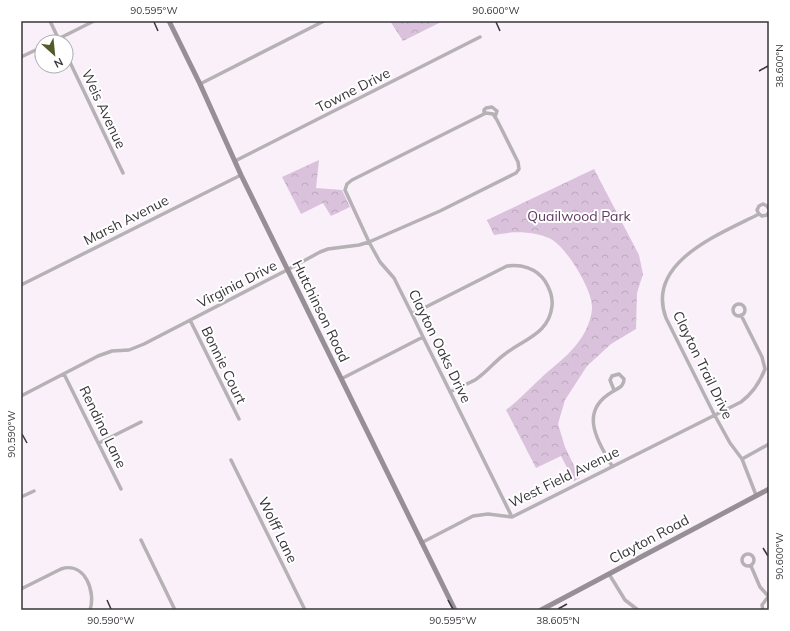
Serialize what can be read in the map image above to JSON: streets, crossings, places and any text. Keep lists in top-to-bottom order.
{
  "streets": {
    "street": [
      "Towne Drive",
      "Weis Avenue",
      "Marsh Avenue",
      "Virginia Drive",
      "Hutchinson Road",
      "Clayton Oaks Drive",
      "Bonnie Court",
      "Clayton Trail Drive",
      "Rendina Lane",
      "West Field Avenue",
      "Wolff Lane",
      "Clayton Road"
    ]
  },
  "crossings": [
    ["Towne Drive", "Hutchinson Road"],
    ["Marsh Avenue", "Hutchinson Road"],
    ["Virginia Drive", "Hutchinson Road"],
    ["Virginia Drive", "Clayton Oaks Drive"],
    ["Virginia Drive", "Bonnie Court"],
    ["Virginia Drive", "Rendina Lane"],
    ["Hutchinson Road", "West Field Avenue"],
    ["Clayton Oaks Drive", "West Field Avenue"],
    ["Clayton Trail Drive", "West Field Avenue"],
    ["Clayton Trail Drive", "Clayton Road"]
  ],
  "parks": ["Quailwood Park"],
  "north": "bottom right",
  "coordinates": [
    "90.595°W",
    "90.600°W",
    "38.600°N",
    "90.590°W",
    "38.605°N"
  ]
}
